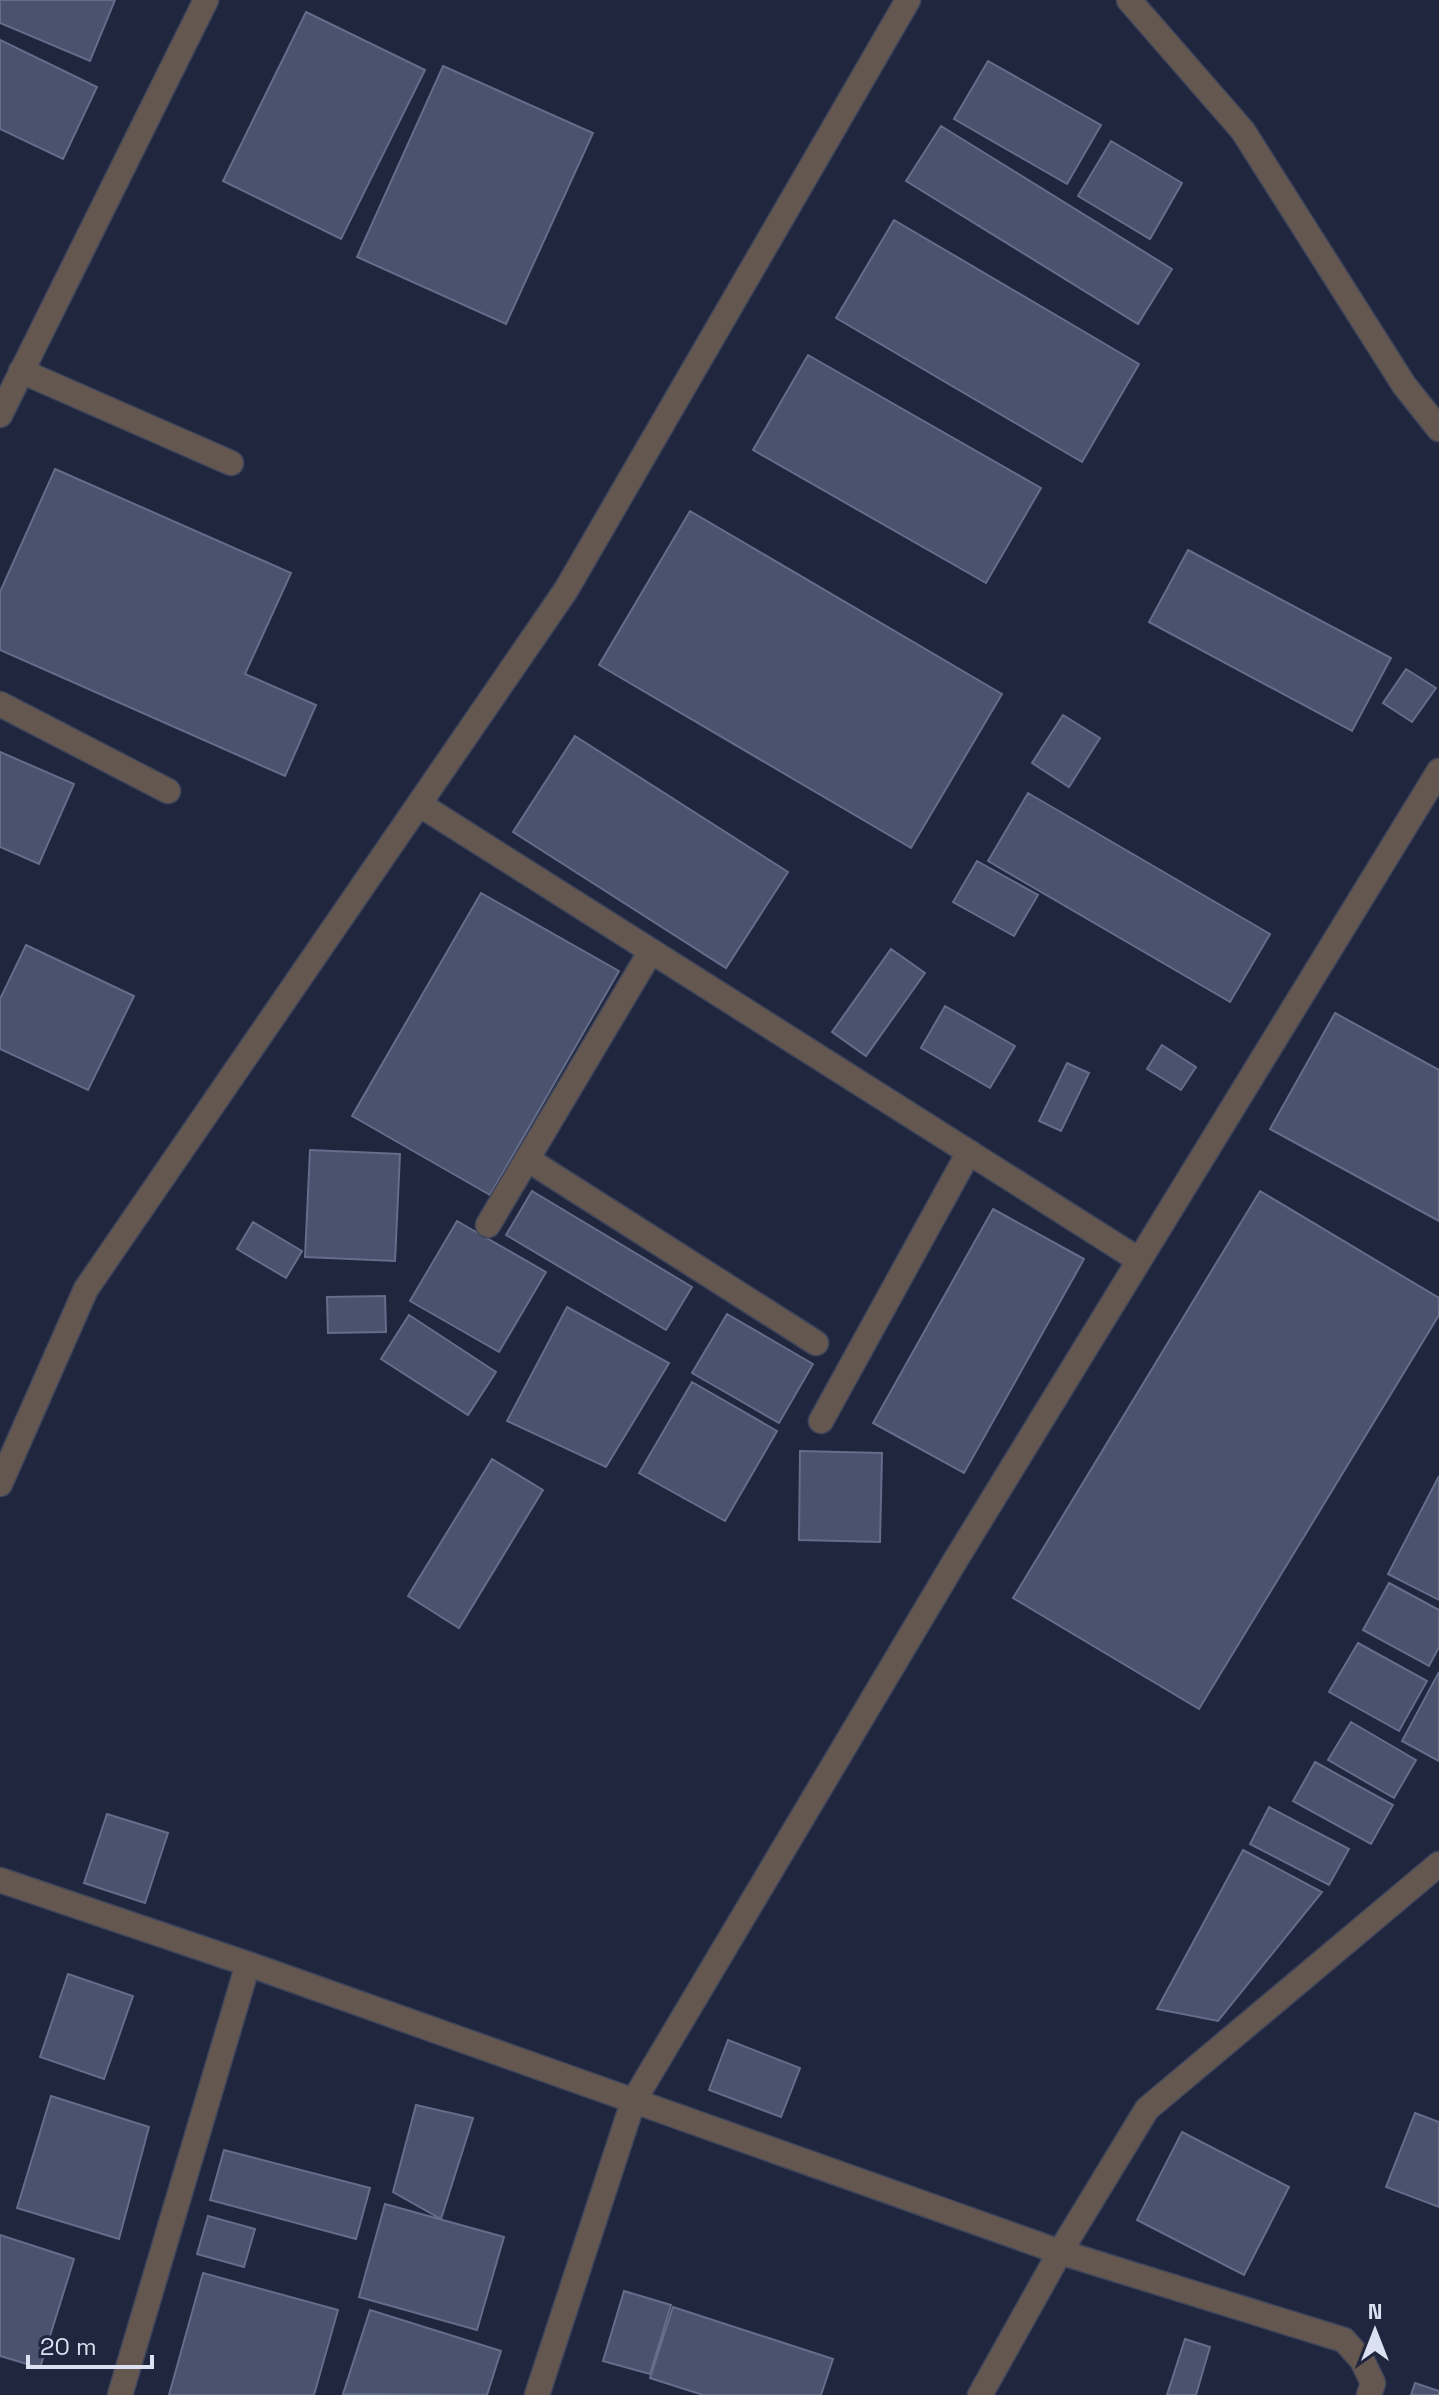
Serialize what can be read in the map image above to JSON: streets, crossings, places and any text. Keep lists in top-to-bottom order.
{
  "scale_bar": "20 m",
  "north": "top"
}
